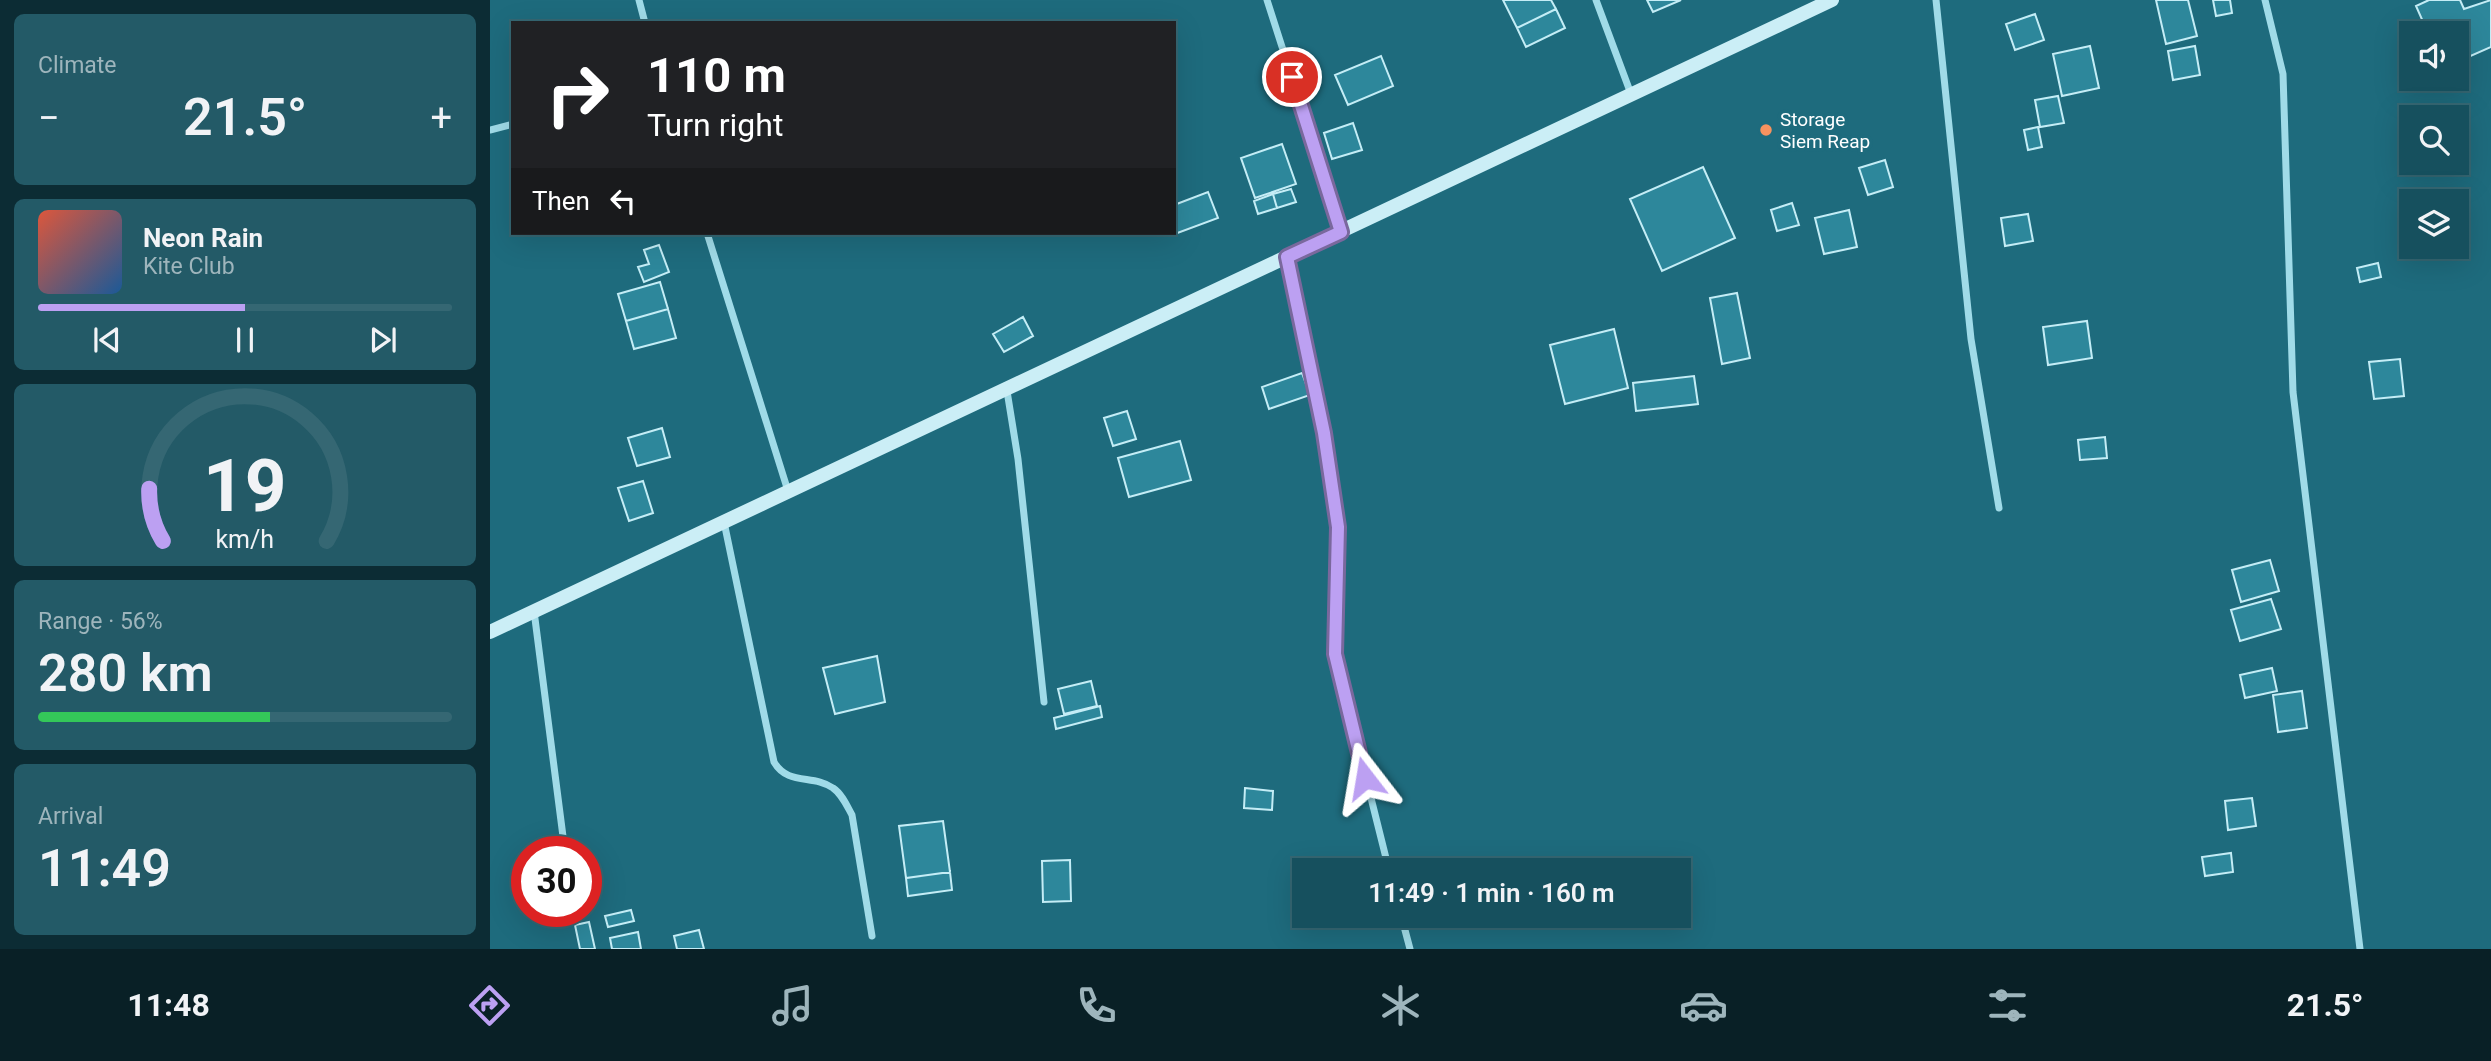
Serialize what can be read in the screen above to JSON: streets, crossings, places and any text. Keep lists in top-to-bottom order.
{
  "places": ["Storage Siem Reap"],
  "page": {
    "tile": [
      "Climate",
      ["Range · 56%", "280 km"],
      ["Arrival", "11:49"]
    ],
    "turn": ["110 m", "Turn right"],
    "heat": ["−", "21.5°", "+"],
    "then": "Then",
    "song": ["Neon Rain", "Kite Club"],
    "limit": "30",
    "trip": "11:49 · 1 min · 160 m",
    "tabs": ["11:48", "21.5°"],
    "gauge": ["19", "km/h"]
  }
}
